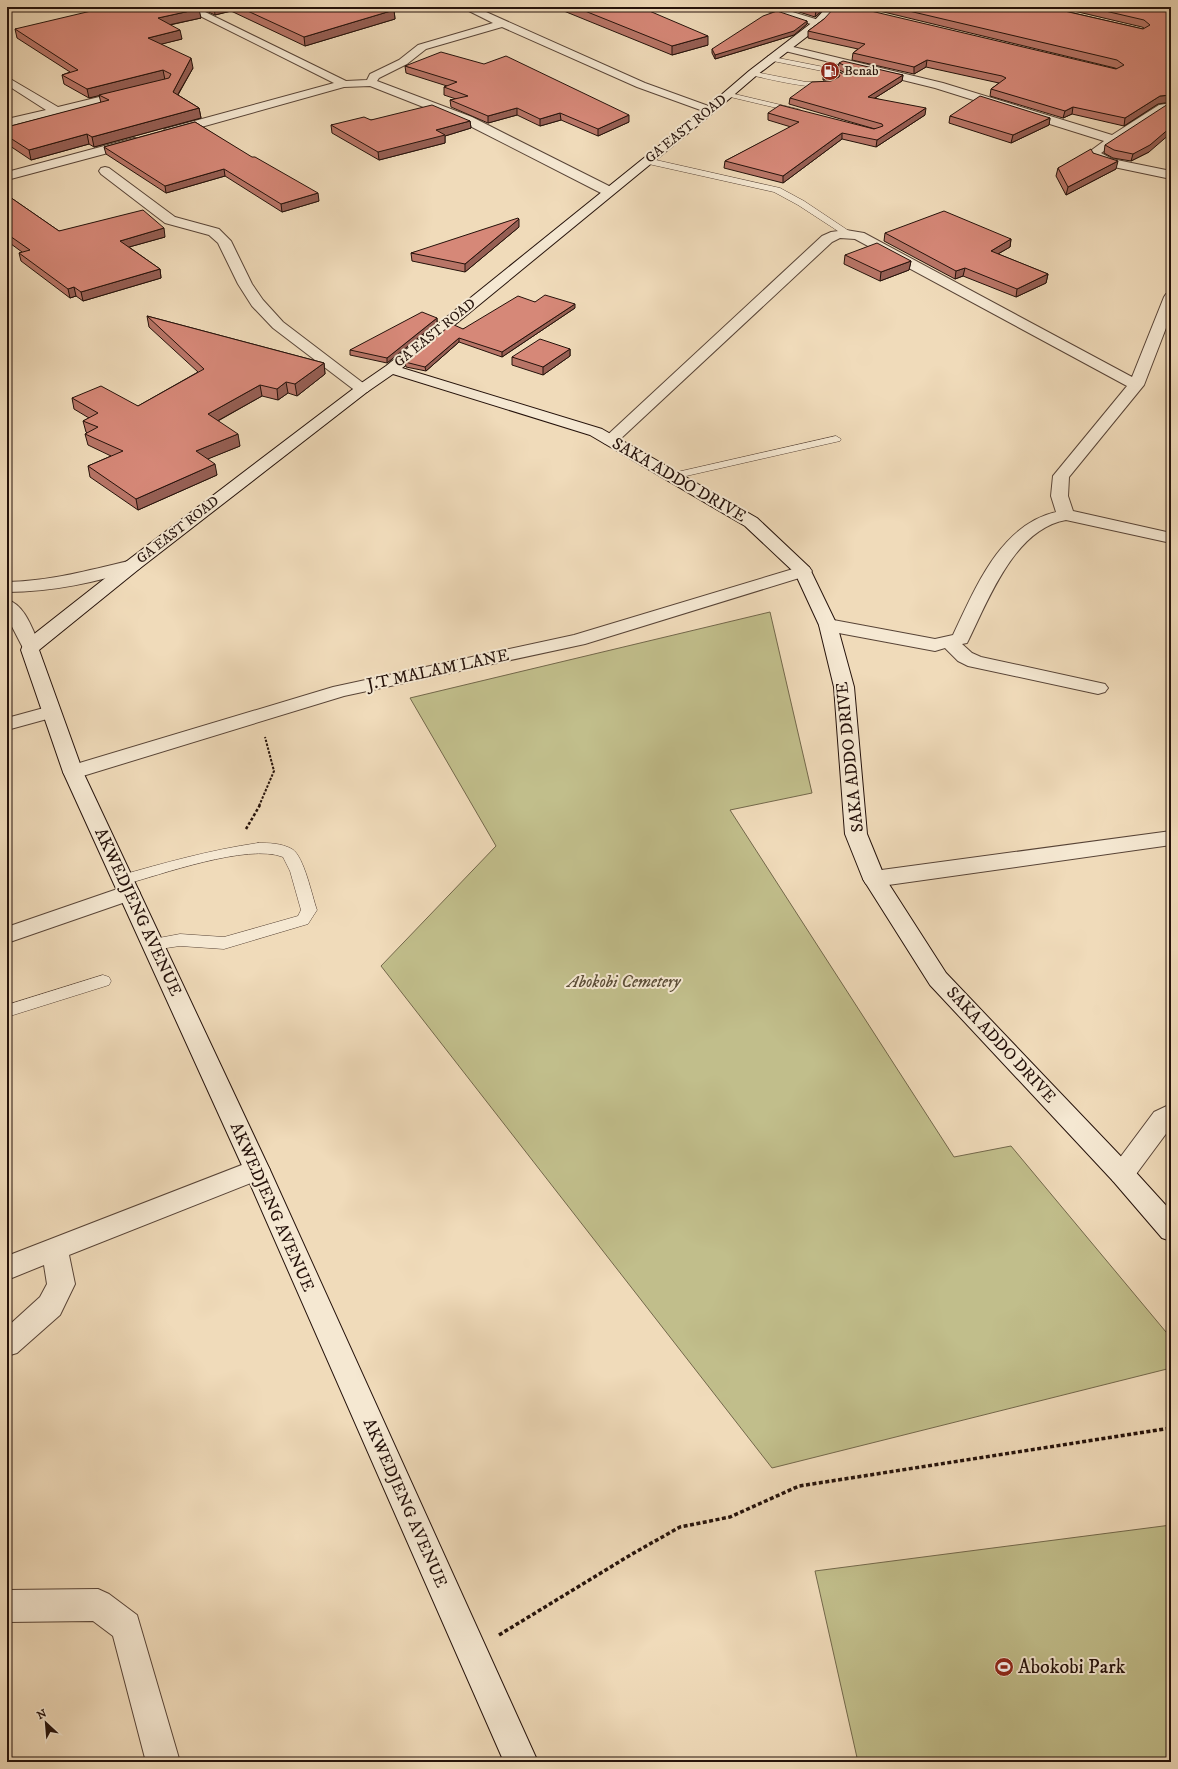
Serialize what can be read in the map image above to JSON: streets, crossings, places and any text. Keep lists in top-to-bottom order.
{
  "streets": {
    "street": [
      "GA EAST ROAD",
      "SAKA ADDO DRIVE",
      "J.T MALAM LANE",
      "AKWEDJENG AVENUE"
    ]
  },
  "crossings": [
    ["GA EAST ROAD", "SAKA ADDO DRIVE"],
    ["GA EAST ROAD", "AKWEDJENG AVENUE"],
    ["SAKA ADDO DRIVE", "J.T MALAM LANE"],
    ["J.T MALAM LANE", "AKWEDJENG AVENUE"]
  ],
  "parks": ["Abokobi Cemetery"],
  "places": {
    "fuel station": ["Benab"],
    "sports": ["Abokobi Park"]
  },
  "north": "top left"
}
